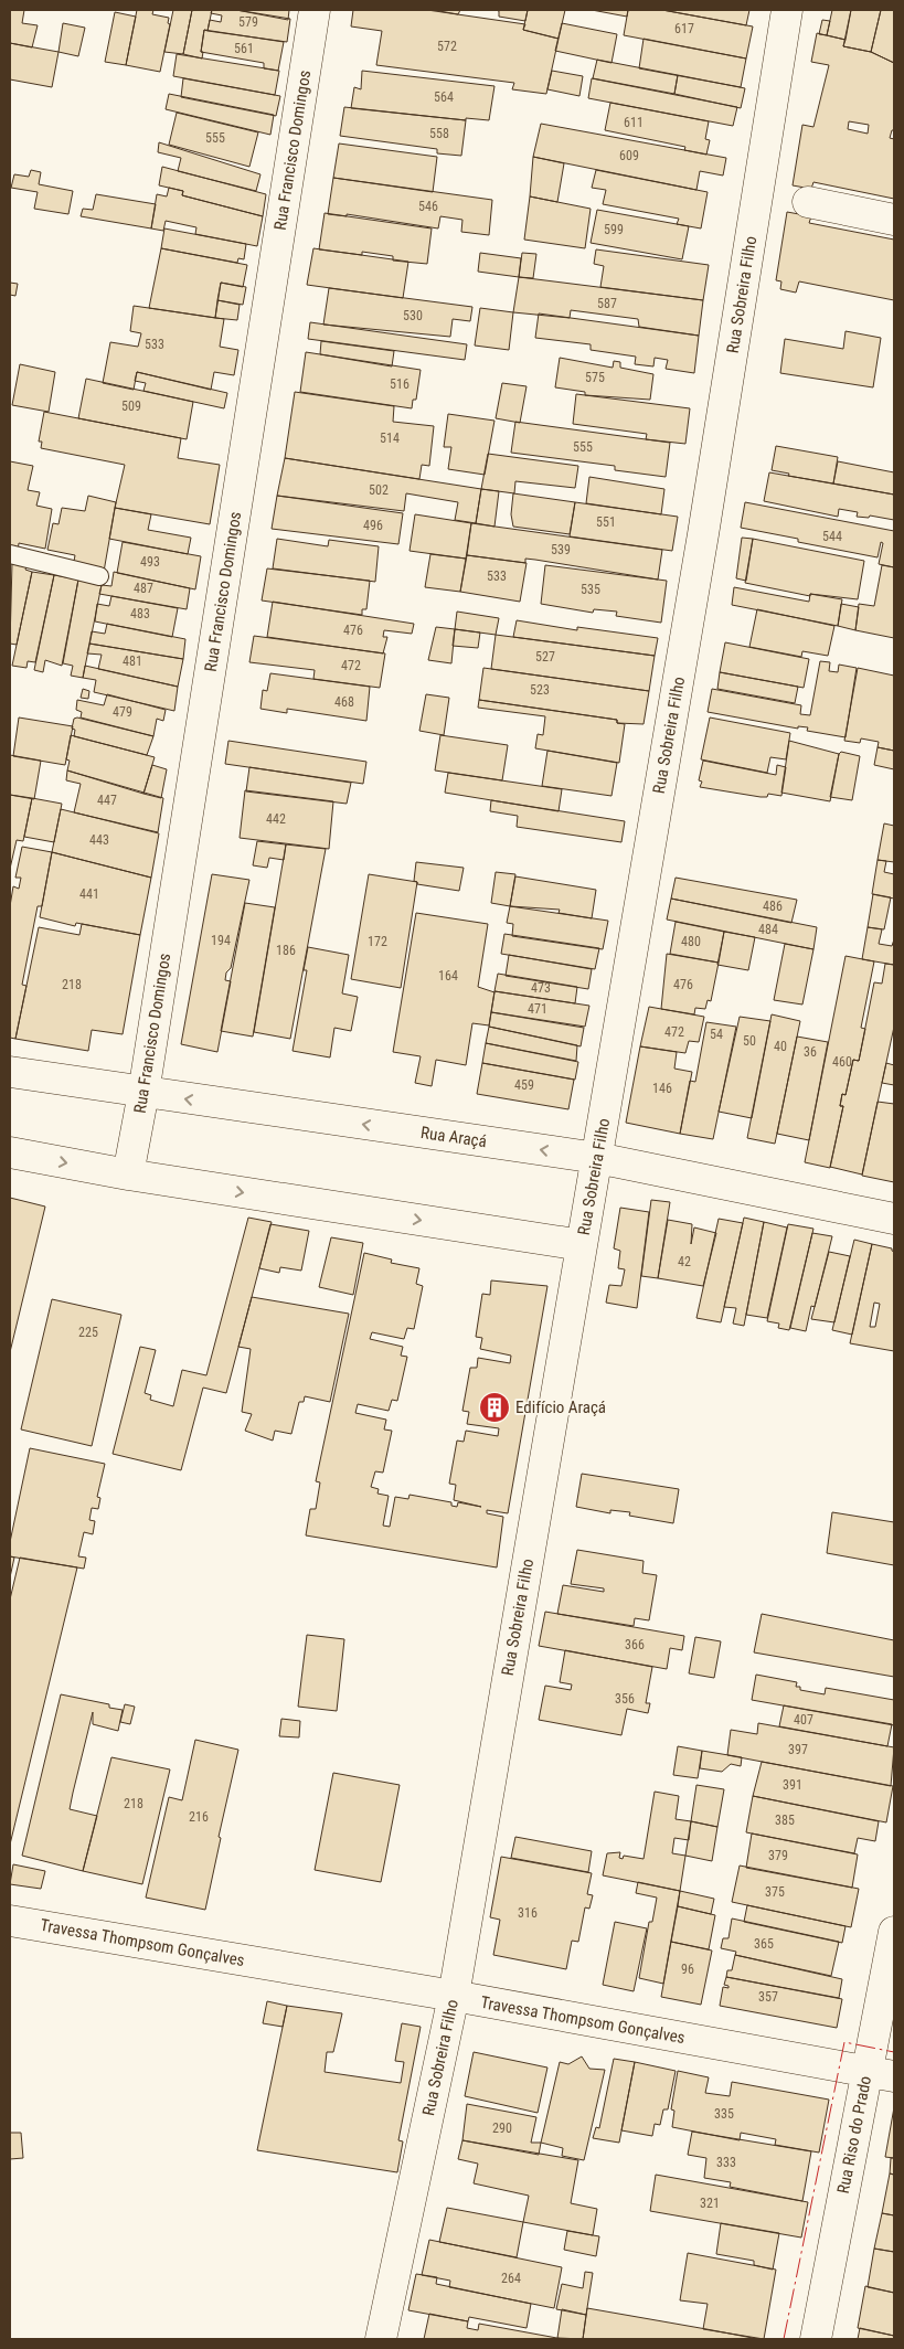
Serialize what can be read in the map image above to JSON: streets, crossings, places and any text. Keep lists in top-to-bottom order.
{
  "streets": {
    "street": [
      "Rua Francisco Domingos",
      "Rua Sobreira Filho",
      "Rua Araçá",
      "Travessa Thompsom Gonçalves",
      "Rua Riso do Prado"
    ]
  },
  "crossings": [
    ["Rua Francisco Domingos", "Rua Araçá"],
    ["Rua Sobreira Filho", "Rua Araçá"],
    ["Rua Sobreira Filho", "Travessa Thompsom Gonçalves"],
    ["Travessa Thompsom Gonçalves", "Rua Riso do Prado"]
  ],
  "places": {
    "building": ["Edifício Araçá"]
  },
  "house_numbers": [
    "579",
    "617",
    "572",
    "561",
    "564",
    "611",
    "558",
    "555",
    "609",
    "546",
    "599",
    "587",
    "530",
    "533",
    "575",
    "516",
    "509",
    "514",
    "555",
    "502",
    "551",
    "496",
    "544",
    "539",
    "493",
    "533",
    "487",
    "535",
    "483",
    "476",
    "527",
    "481",
    "472",
    "523",
    "468",
    "479",
    "447",
    "442",
    "443",
    "441",
    "486",
    "484",
    "194",
    "172",
    "480",
    "186",
    "164",
    "218",
    "476",
    "473",
    "471",
    "472",
    "54",
    "50",
    "40",
    "36",
    "460",
    "459",
    "146",
    "42",
    "225",
    "366",
    "356",
    "407",
    "397",
    "391",
    "218",
    "216",
    "385",
    "379",
    "375",
    "316",
    "365",
    "96",
    "357",
    "335",
    "290",
    "333",
    "321",
    "264"
  ]
}
